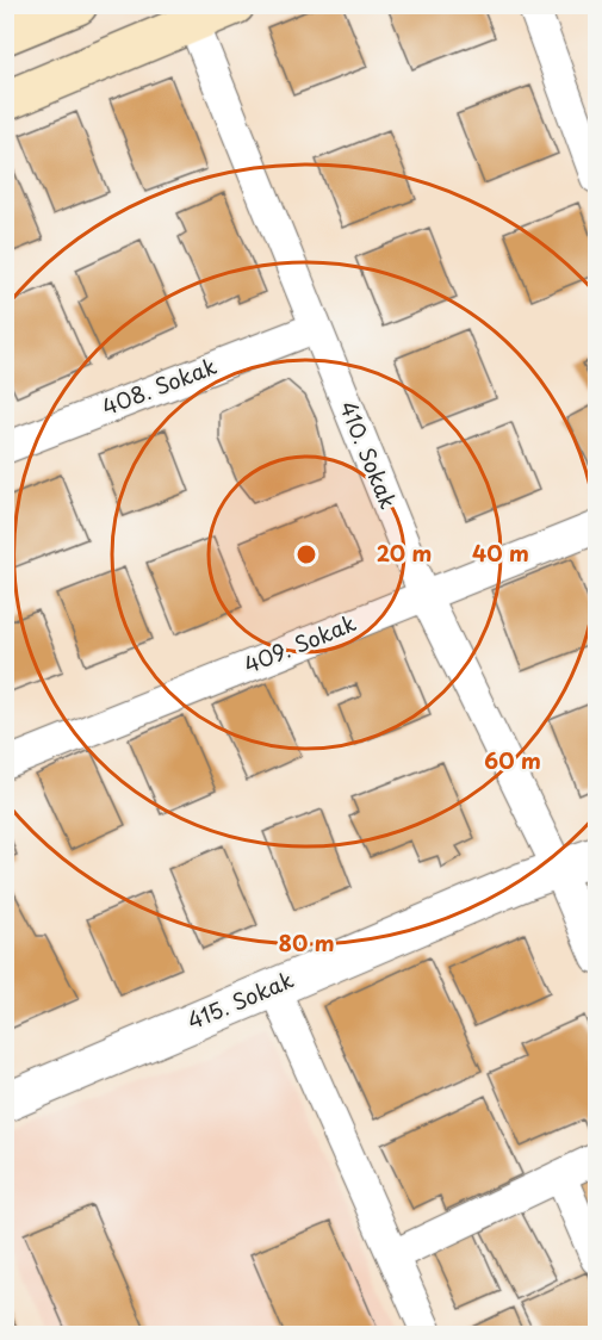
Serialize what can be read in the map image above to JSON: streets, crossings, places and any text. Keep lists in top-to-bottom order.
{
  "streets": {
    "street": [
      "408. Sokak",
      "410. Sokak",
      "409. Sokak",
      "415. Sokak"
    ]
  },
  "crossings": [
    ["408. Sokak", "410. Sokak"],
    ["410. Sokak", "409. Sokak"],
    ["410. Sokak", "415. Sokak"]
  ],
  "rings": [
    "20 m",
    "40 m",
    "60 m",
    "80 m"
  ]
}
